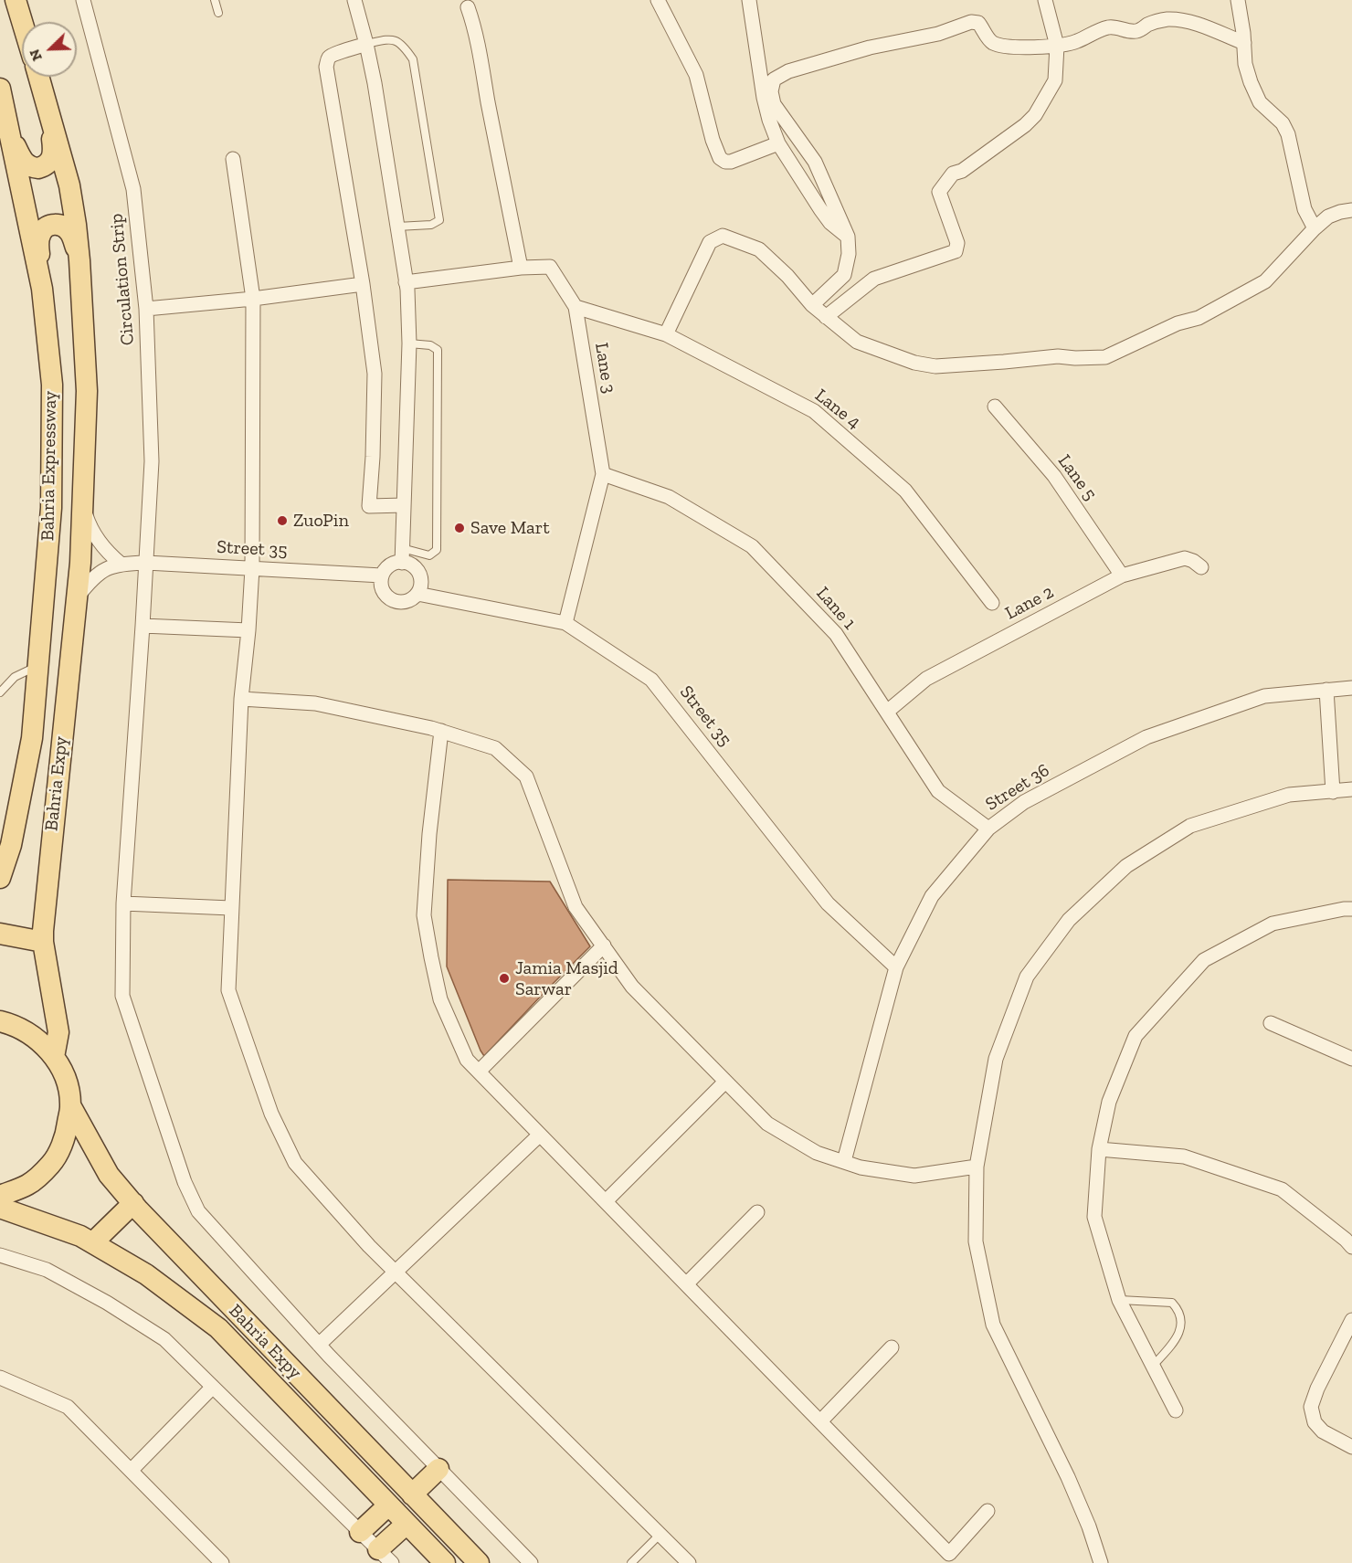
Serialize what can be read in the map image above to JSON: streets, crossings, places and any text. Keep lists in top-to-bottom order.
{
  "streets": {
    "main road": ["Bahria Expressway", "Bahria Expy"],
    "street": [
      "Circulation Strip",
      "Lane 3",
      "Lane 4",
      "Lane 5",
      "Street 35",
      "Lane 2",
      "Lane 1",
      "Street 36"
    ]
  },
  "crossings": [
    ["Circulation Strip", "Street 35"],
    ["Lane 3", "Lane 4"],
    ["Lane 3", "Street 35"],
    ["Lane 3", "Lane 1"],
    ["Bahria Expressway", "Bahria Expy"],
    ["Lane 5", "Lane 2"],
    ["Street 35", "Street 36"],
    ["Lane 2", "Lane 1"],
    ["Lane 1", "Street 36"]
  ],
  "places": ["ZuoPin", "Save Mart", "Jamia Masjid Sarwar"],
  "north": "bottom left"
}
